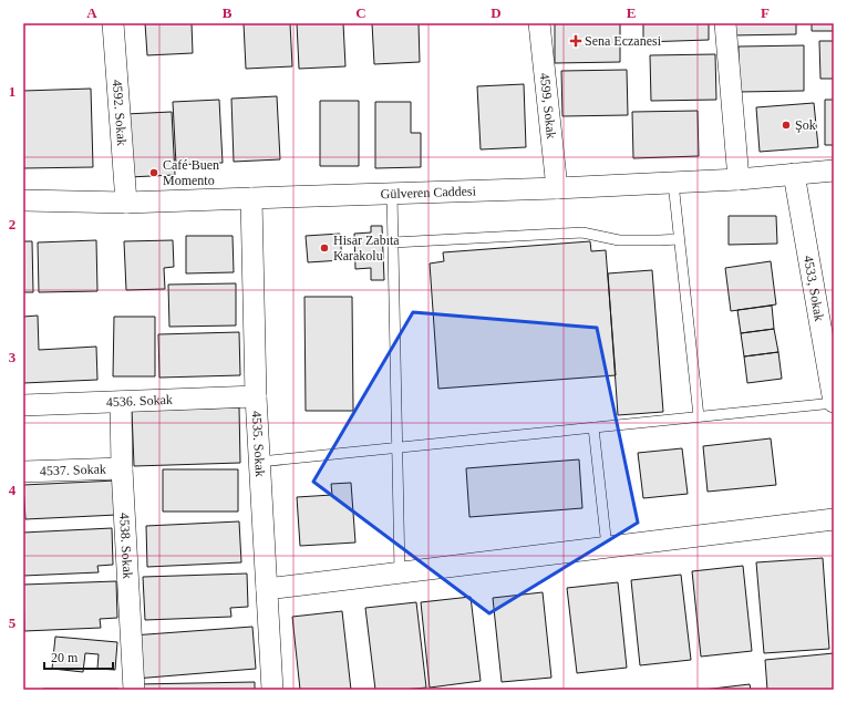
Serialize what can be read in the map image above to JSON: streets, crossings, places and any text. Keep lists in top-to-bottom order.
{
  "streets": {
    "street": [
      "4599, Sokak",
      "4592. Sokak",
      "Gülveren Caddesi",
      "4533, Sokak",
      "4536. Sokak",
      "4535. Sokak",
      "4537. Sokak",
      "4538. Sokak"
    ]
  },
  "crossings": [
    ["4599, Sokak", "Gülveren Caddesi"],
    ["4592. Sokak", "Gülveren Caddesi"],
    ["Gülveren Caddesi", "4533, Sokak"],
    ["Gülveren Caddesi", "4535. Sokak"],
    ["4536. Sokak", "4535. Sokak"],
    ["4536. Sokak", "4538. Sokak"],
    ["4537. Sokak", "4538. Sokak"]
  ],
  "places": {
    "health": ["Sena Eczanesi"],
    "other": ["Şok", "Café Buen Momento", "Hisar Zabıta Karakolu"]
  },
  "scale_bar": "20 m",
  "grid": {
    "columns": [
      "A",
      "B",
      "C",
      "D",
      "E",
      "F"
    ],
    "rows": [
      "1",
      "2",
      "3",
      "4",
      "5"
    ]
  }
}
